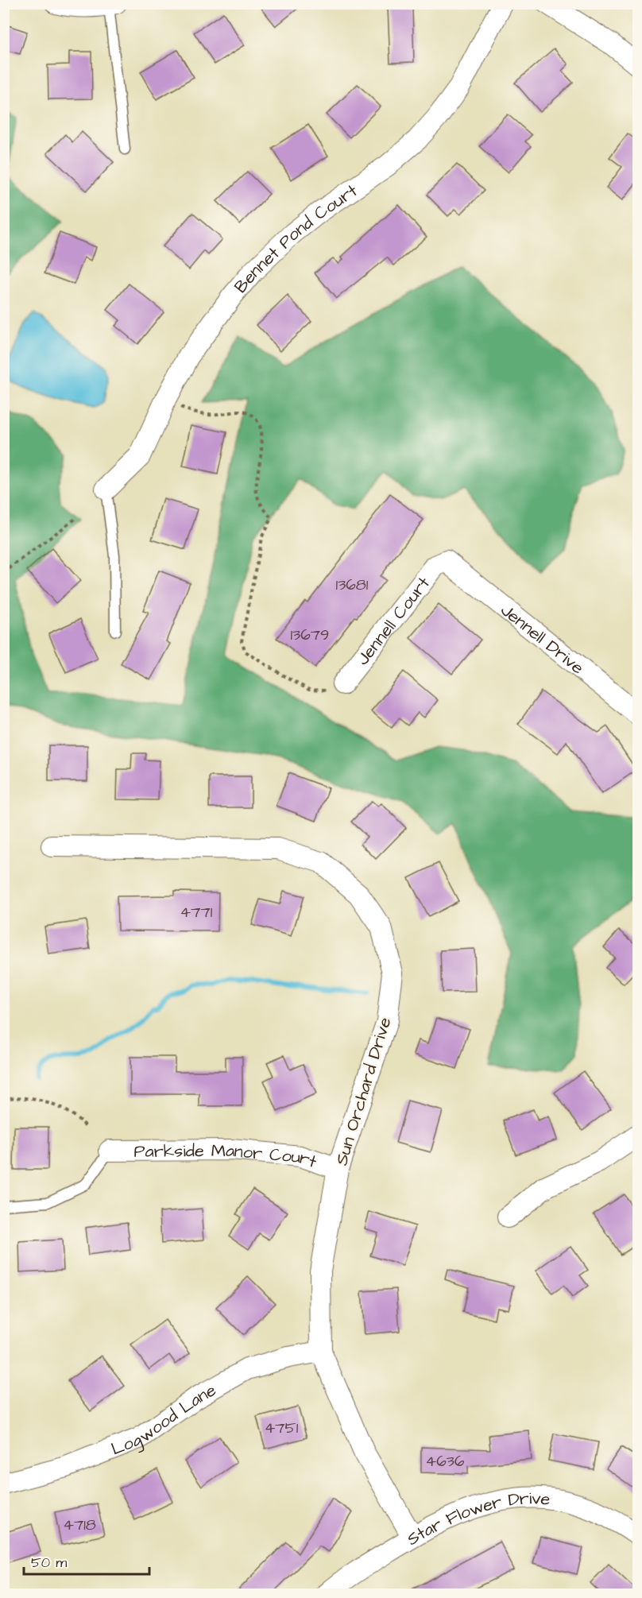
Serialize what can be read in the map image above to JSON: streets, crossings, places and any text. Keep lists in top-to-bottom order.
{
  "streets": {
    "street": [
      "Bennet Pond Court",
      "Jennell Court",
      "Jennell Drive",
      "Sun Orchard Drive",
      "Parkside Manor Court",
      "Logwood Lane",
      "Star Flower Drive"
    ]
  },
  "crossings": [
    ["Jennell Court", "Jennell Drive"],
    ["Sun Orchard Drive", "Parkside Manor Court"],
    ["Sun Orchard Drive", "Logwood Lane"],
    ["Sun Orchard Drive", "Star Flower Drive"]
  ],
  "house_numbers": [
    "13681",
    "13679",
    "4771",
    "4751",
    "4636",
    "4718"
  ],
  "scale_bar": "50 m"
}
